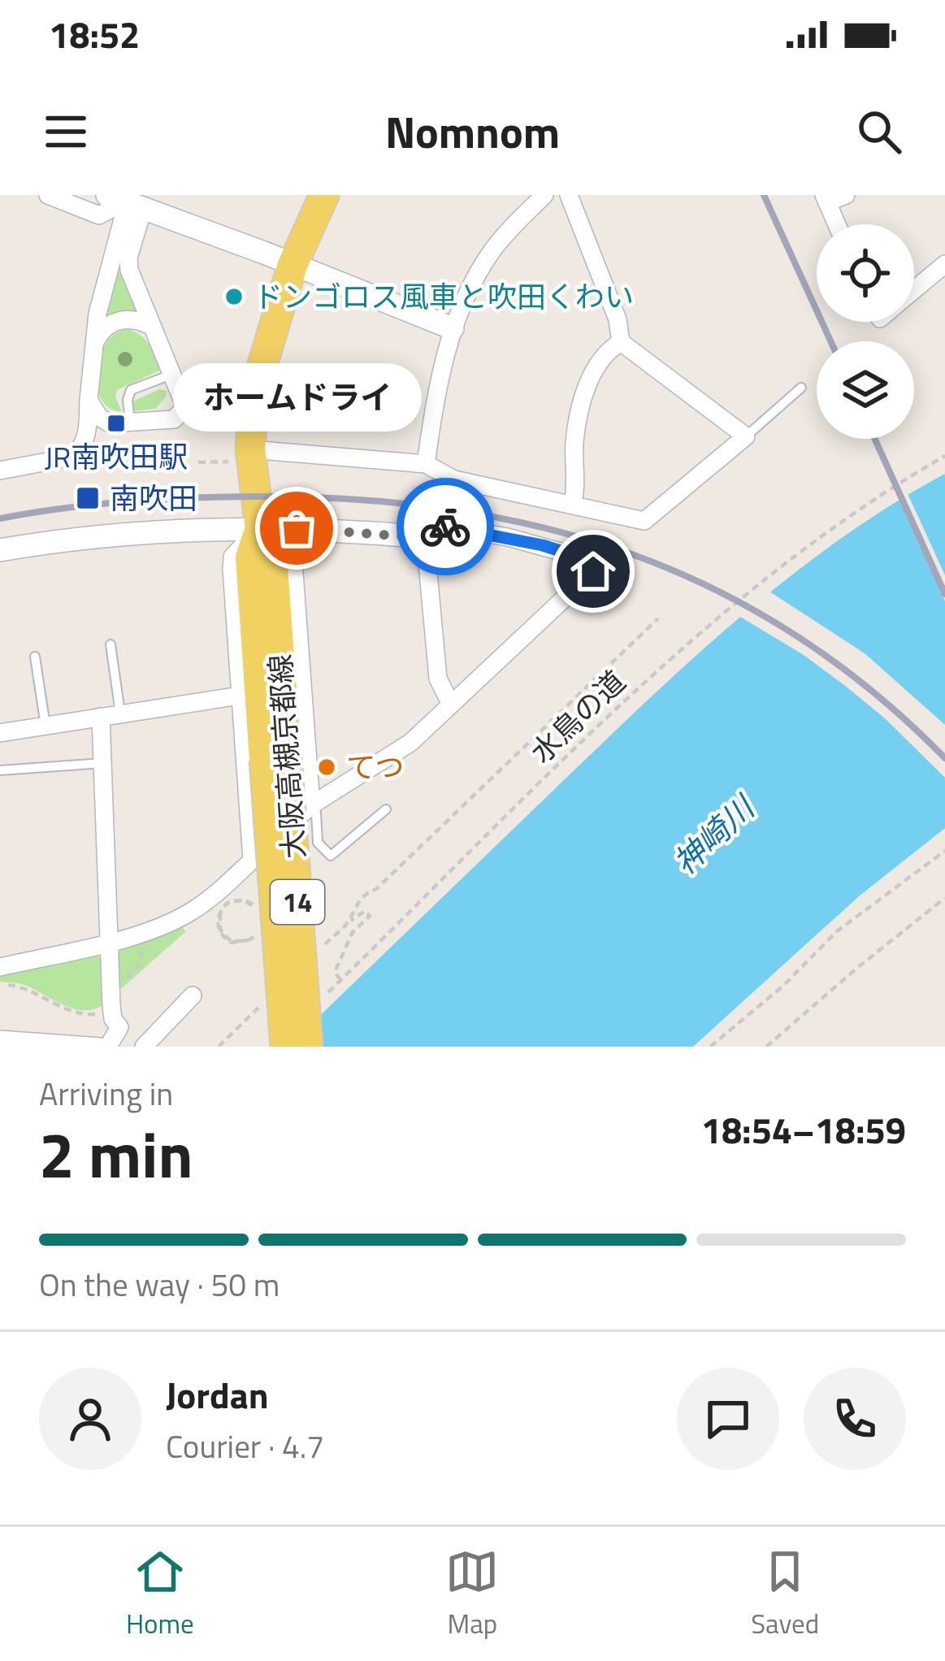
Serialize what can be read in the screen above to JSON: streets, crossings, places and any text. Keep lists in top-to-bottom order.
{
  "streets": {
    "main road": ["大阪高槻京都線", "14"],
    "path": ["水鳥の道"]
  },
  "water": ["神崎川"],
  "places": {
    "other": ["ドンゴロス風車と吹田くわい", "ホームドライ", "てつ"],
    "transit": ["JR南吹田駅", "南吹田"]
  },
  "page": {
    "status": "18:52",
    "header": "Nomnom",
    "bubble": "ホームドライ",
    "heading": ["2 min", "Arriving in", "18:54–18:59"],
    "panel": ["Jordan", "Courier · 4.7"],
    "bar": "On the way · 50 m",
    "tabs": ["Home", "Map", "Saved"]
  }
}
